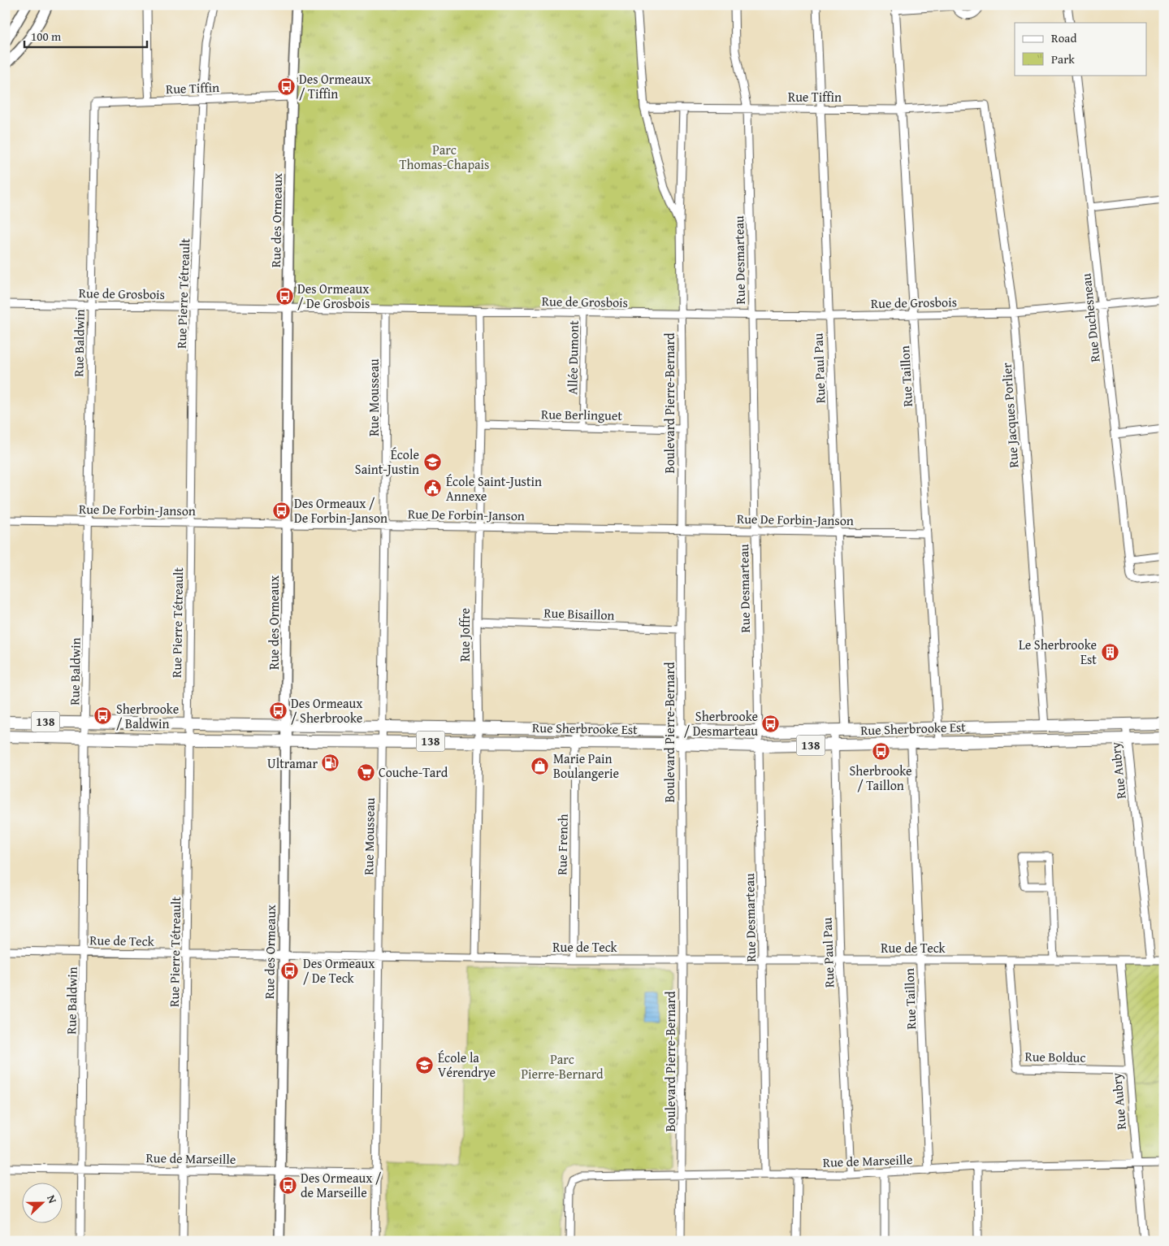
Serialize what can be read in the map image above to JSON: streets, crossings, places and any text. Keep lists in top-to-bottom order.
{
  "streets": {
    "main road": ["138", "Rue Sherbrooke Est"],
    "street": [
      "Rue Tiffin",
      "Rue des Ormeaux",
      "Rue Desmarteau",
      "Rue de Grosbois",
      "Rue Pierre Tétreault",
      "Rue Duchesneau",
      "Rue Baldwin",
      "Allée Dumont",
      "Rue Paul Pau",
      "Rue Taillon",
      "Rue Mousseau",
      "Boulevard Pierre-Bernard",
      "Rue Berlinguet",
      "Rue Jacques Porlier",
      "Rue De Forbin-Janson",
      "Rue Bisaillon",
      "Rue Joffre",
      "Rue Aubry",
      "Rue French",
      "Rue de Teck",
      "Rue Bolduc",
      "Rue de Marseille"
    ]
  },
  "crossings": [
    ["Rue Tiffin", "Rue des Ormeaux"],
    ["Rue Tiffin", "Rue Desmarteau"],
    ["Rue Tiffin", "Rue Pierre Tétreault"],
    ["Rue Tiffin", "Rue Baldwin"],
    ["Rue Tiffin", "Rue Paul Pau"],
    ["Rue Tiffin", "Rue Taillon"],
    ["Rue Tiffin", "Boulevard Pierre-Bernard"],
    ["Rue Tiffin", "Rue Jacques Porlier"],
    ["Rue des Ormeaux", "Rue de Grosbois"],
    ["Rue des Ormeaux", "Rue De Forbin-Janson"],
    ["Rue des Ormeaux", "Rue Sherbrooke Est"],
    ["Rue des Ormeaux", "Rue de Teck"],
    ["Rue des Ormeaux", "Rue de Marseille"],
    ["Rue Desmarteau", "Rue de Grosbois"],
    ["Rue Desmarteau", "Rue De Forbin-Janson"],
    ["Rue Desmarteau", "Rue Sherbrooke Est"],
    ["Rue Desmarteau", "Rue de Teck"],
    ["Rue Desmarteau", "Rue de Marseille"],
    ["Rue de Grosbois", "Rue Pierre Tétreault"],
    ["Rue de Grosbois", "Rue Duchesneau"],
    ["Rue de Grosbois", "Rue Baldwin"],
    ["Rue de Grosbois", "Allée Dumont"],
    ["Rue de Grosbois", "Rue Paul Pau"],
    ["Rue de Grosbois", "Rue Taillon"],
    ["Rue de Grosbois", "Rue Mousseau"],
    ["Rue de Grosbois", "Boulevard Pierre-Bernard"],
    ["Rue de Grosbois", "Rue Jacques Porlier"],
    ["Rue de Grosbois", "Rue Joffre"],
    ["Rue Pierre Tétreault", "Rue De Forbin-Janson"],
    ["Rue Pierre Tétreault", "Rue Sherbrooke Est"],
    ["Rue Pierre Tétreault", "Rue de Teck"],
    ["Rue Pierre Tétreault", "Rue de Marseille"],
    ["Rue Baldwin", "Rue De Forbin-Janson"],
    ["Rue Baldwin", "Rue Sherbrooke Est"],
    ["Rue Baldwin", "Rue de Teck"],
    ["Rue Baldwin", "Rue de Marseille"],
    ["Allée Dumont", "Rue Berlinguet"],
    ["Rue Paul Pau", "Rue De Forbin-Janson"],
    ["Rue Paul Pau", "Rue Sherbrooke Est"],
    ["Rue Paul Pau", "Rue de Teck"],
    ["Rue Paul Pau", "Rue de Marseille"],
    ["Rue Taillon", "Rue De Forbin-Janson"],
    ["Rue Taillon", "Rue Sherbrooke Est"],
    ["Rue Taillon", "Rue de Teck"],
    ["Rue Taillon", "Rue de Marseille"],
    ["Rue Mousseau", "Rue De Forbin-Janson"],
    ["Rue Mousseau", "Rue Sherbrooke Est"],
    ["Rue Mousseau", "Rue de Teck"],
    ["Rue Mousseau", "Rue de Marseille"],
    ["Boulevard Pierre-Bernard", "Rue Berlinguet"],
    ["Boulevard Pierre-Bernard", "Rue De Forbin-Janson"],
    ["Boulevard Pierre-Bernard", "Rue Bisaillon"],
    ["Boulevard Pierre-Bernard", "Rue Sherbrooke Est"],
    ["Boulevard Pierre-Bernard", "Rue de Teck"],
    ["Boulevard Pierre-Bernard", "Rue de Marseille"],
    ["Rue Berlinguet", "Rue Joffre"],
    ["Rue Jacques Porlier", "Rue Sherbrooke Est"],
    ["Rue De Forbin-Janson", "Rue Joffre"],
    ["Rue Bisaillon", "Rue Joffre"],
    ["Rue Joffre", "Rue Sherbrooke Est"],
    ["Rue Joffre", "Rue de Teck"],
    ["Rue Sherbrooke Est", "Rue Aubry"],
    ["Rue Sherbrooke Est", "Rue French"],
    ["Rue Aubry", "Rue de Teck"],
    ["Rue Aubry", "Rue Bolduc"],
    ["Rue Aubry", "Rue de Marseille"],
    ["Rue French", "Rue de Teck"],
    ["Rue de Teck", "Rue Bolduc"]
  ],
  "parks": ["Parc Thomas-Chapais", "Parc Pierre-Bernard"],
  "places": {
    "bus stop": [
      "Des Ormeaux / Tiffin",
      "Des Ormeaux / De Grosbois",
      "Des Ormeaux / De Forbin-Janson",
      "Des Ormeaux / Sherbrooke",
      "Sherbrooke / Baldwin",
      "Sherbrooke / Desmarteau",
      "Sherbrooke / Taillon",
      "Des Ormeaux / De Teck",
      "Des Ormeaux / de Marseille"
    ],
    "school or university": ["École Saint-Justin", "École la Vérendrye"],
    "public building": ["École Saint-Justin Annexe"],
    "building": ["Le Sherbrooke Est"],
    "fuel station": ["Ultramar"],
    "shop": ["Marie Pain Boulangerie"],
    "supermarket": ["Couche-Tard"]
  },
  "legend": ["Road", "Park"],
  "scale_bar": "100 m",
  "north": "right"
}
